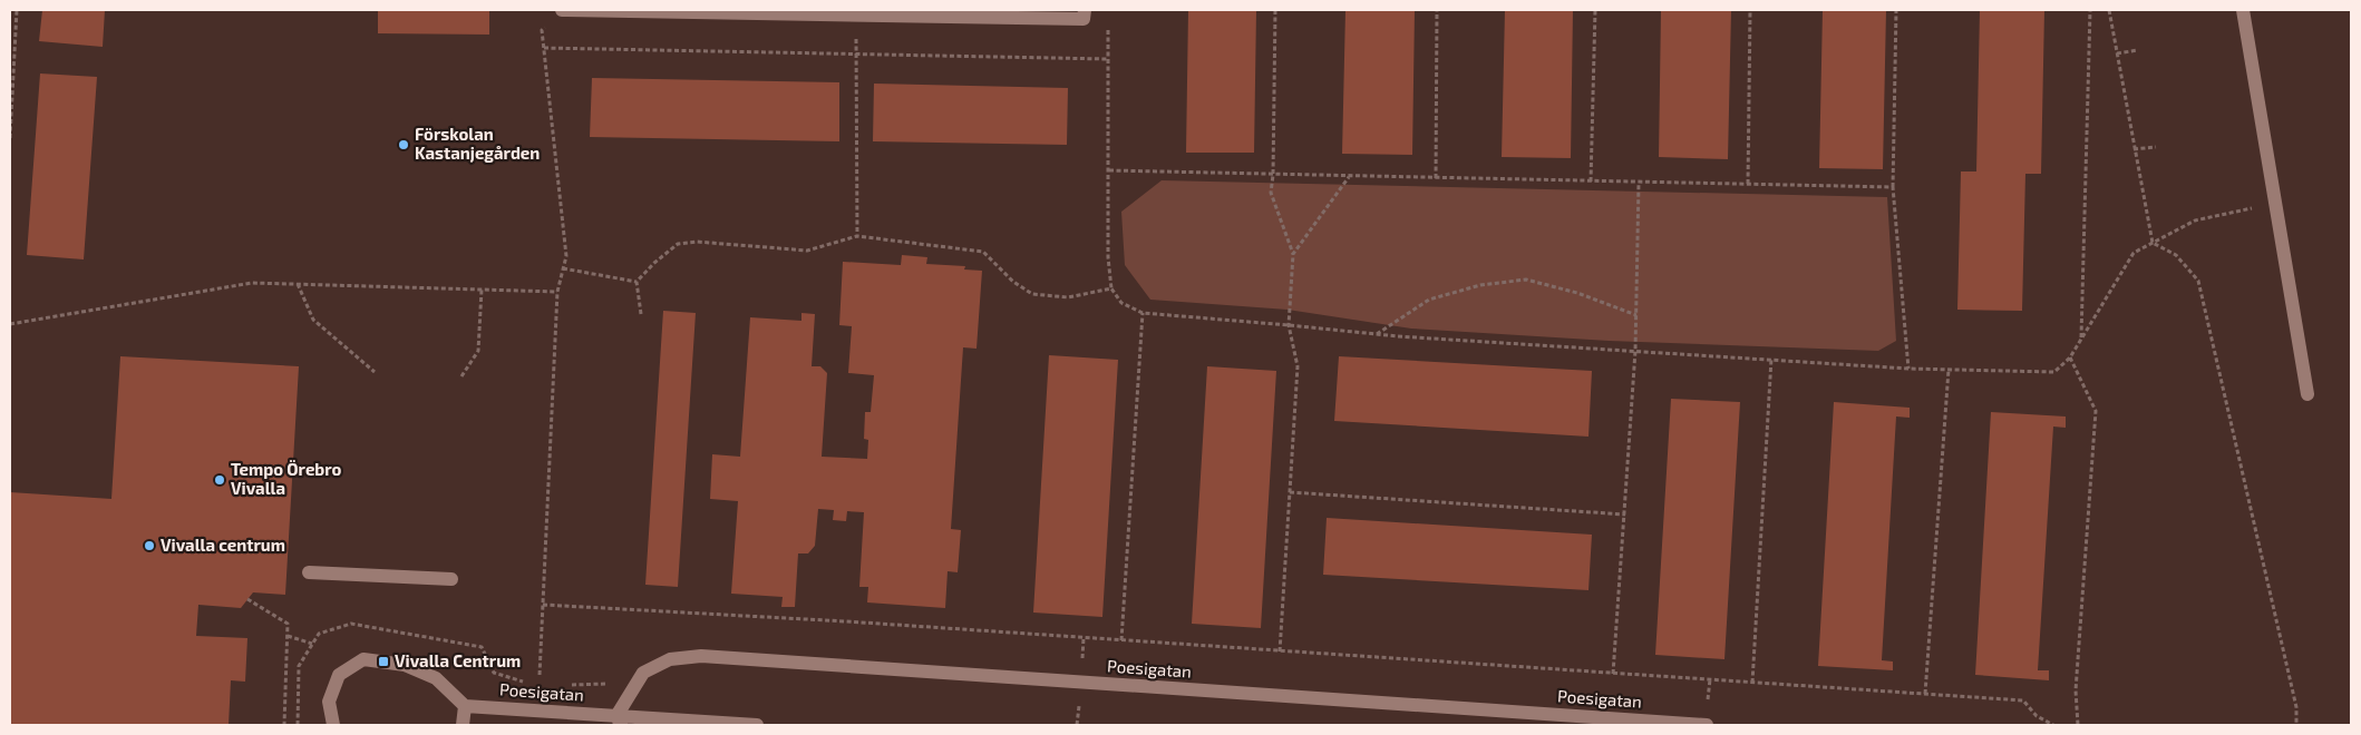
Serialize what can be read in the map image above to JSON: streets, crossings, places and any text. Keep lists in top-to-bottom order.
{
  "streets": {
    "street": ["Poesigatan"]
  },
  "places": {
    "other": ["Förskolan Kastanjegården", "Tempo Örebro Vivalla", "Vivalla centrum"],
    "transit": ["Vivalla Centrum"]
  }
}
